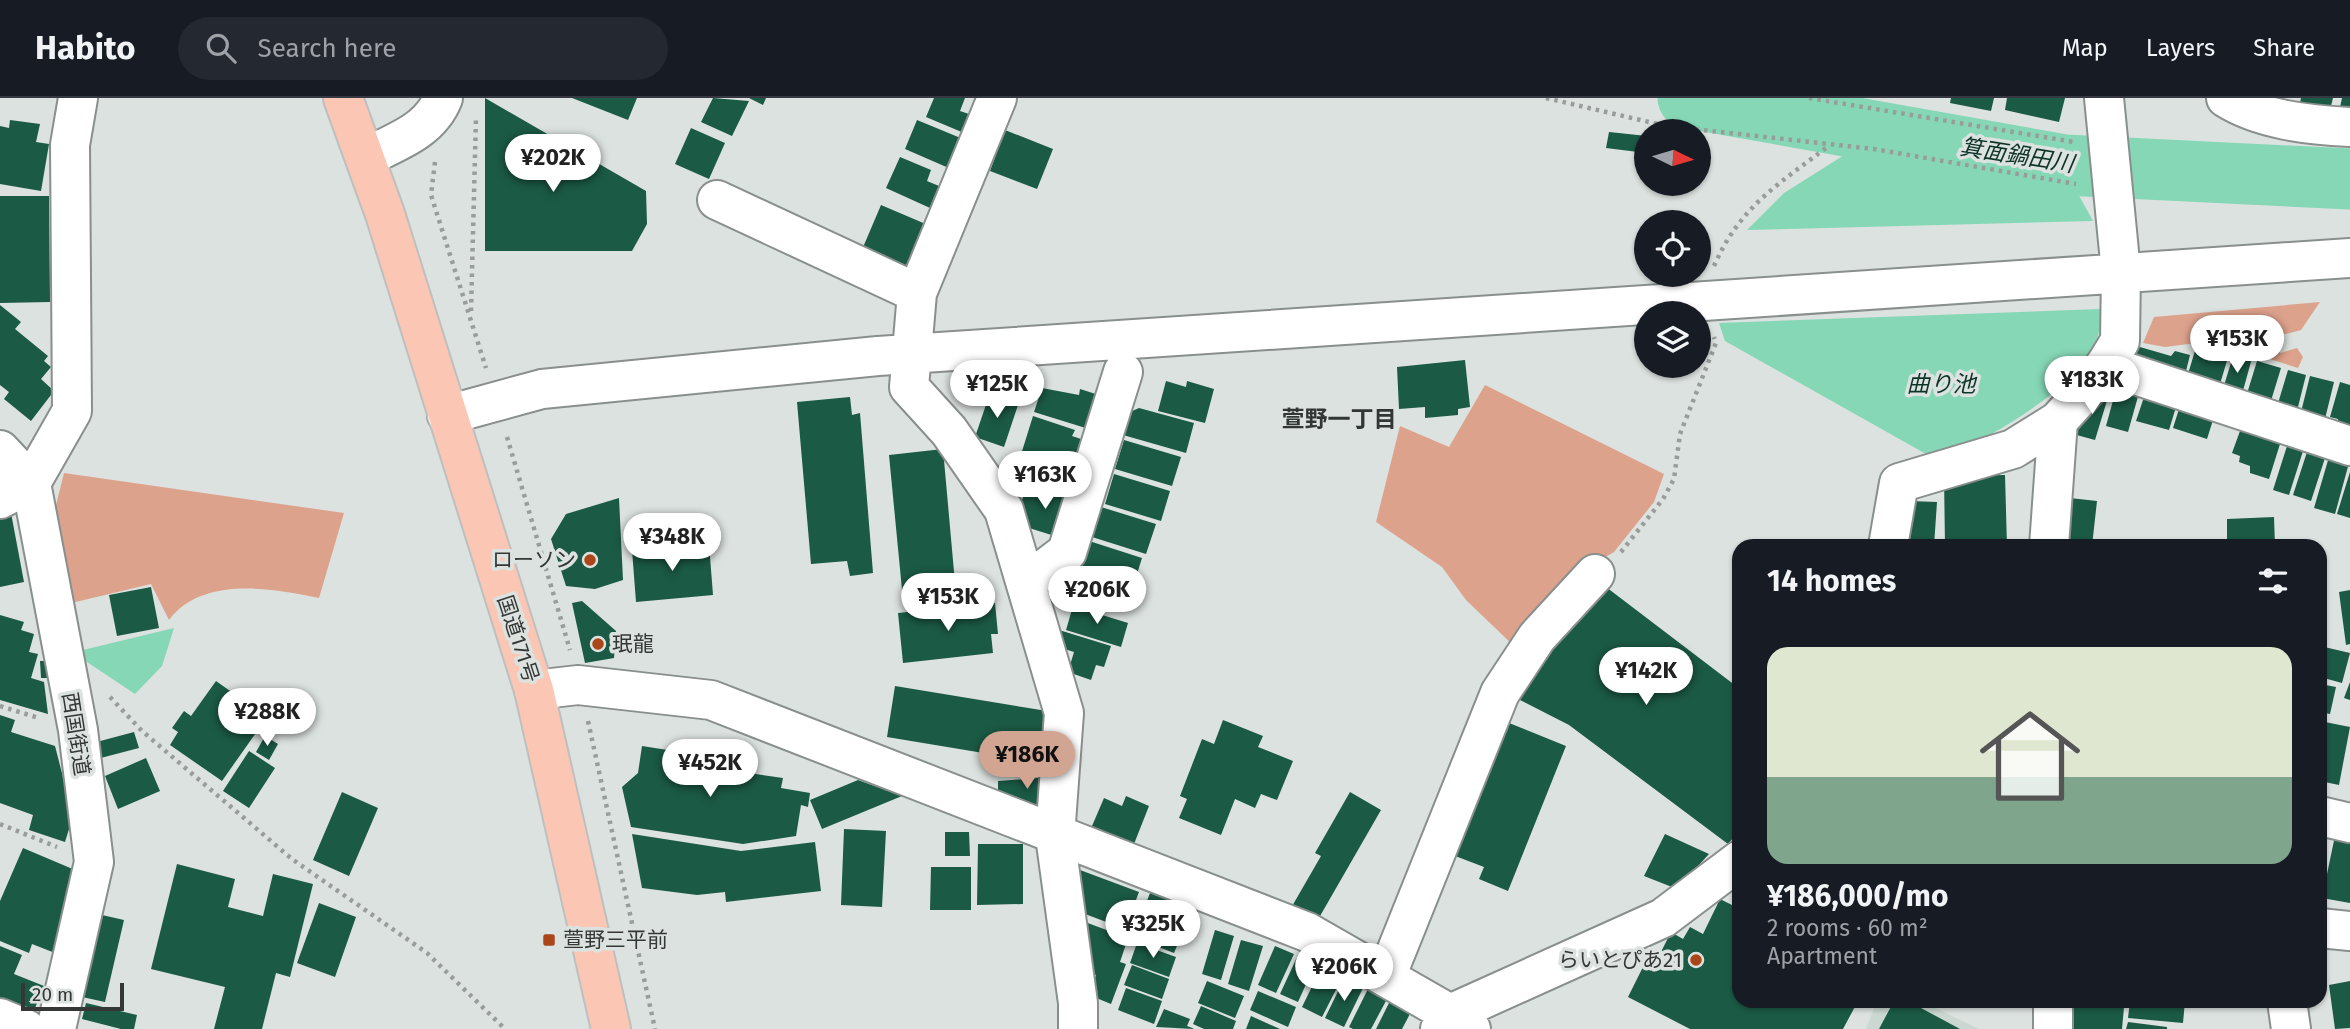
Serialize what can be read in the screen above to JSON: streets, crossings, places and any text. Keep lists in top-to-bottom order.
{
  "streets": {
    "highway": ["国道171号"],
    "street": ["西国街道"]
  },
  "districts": ["萱野一丁目"],
  "water": ["箕面鍋田川", "曲り池"],
  "places": {
    "other": ["ローソン", "珉龍", "らいとぴあ21"],
    "transit": ["萱野三平前"]
  },
  "scale_bar": "20 m",
  "north": "right",
  "page": {
    "header": "Habito",
    "search": "Search here",
    "nav": ["Map", "Layers", "Share"],
    "price": [
      "¥202K",
      "¥153K",
      "¥183K",
      "¥125K",
      "¥163K",
      "¥348K",
      "¥206K",
      "¥153K",
      "¥142K",
      "¥288K",
      "¥186K",
      "¥452K",
      "¥325K",
      "¥206K"
    ],
    "heading": "14 homes",
    "list": [
      {
        "name": "¥186,000/mo",
        "note": "2 rooms · 60 m² · Apartment"
      }
    ],
    "scale": "20 m"
  }
}
